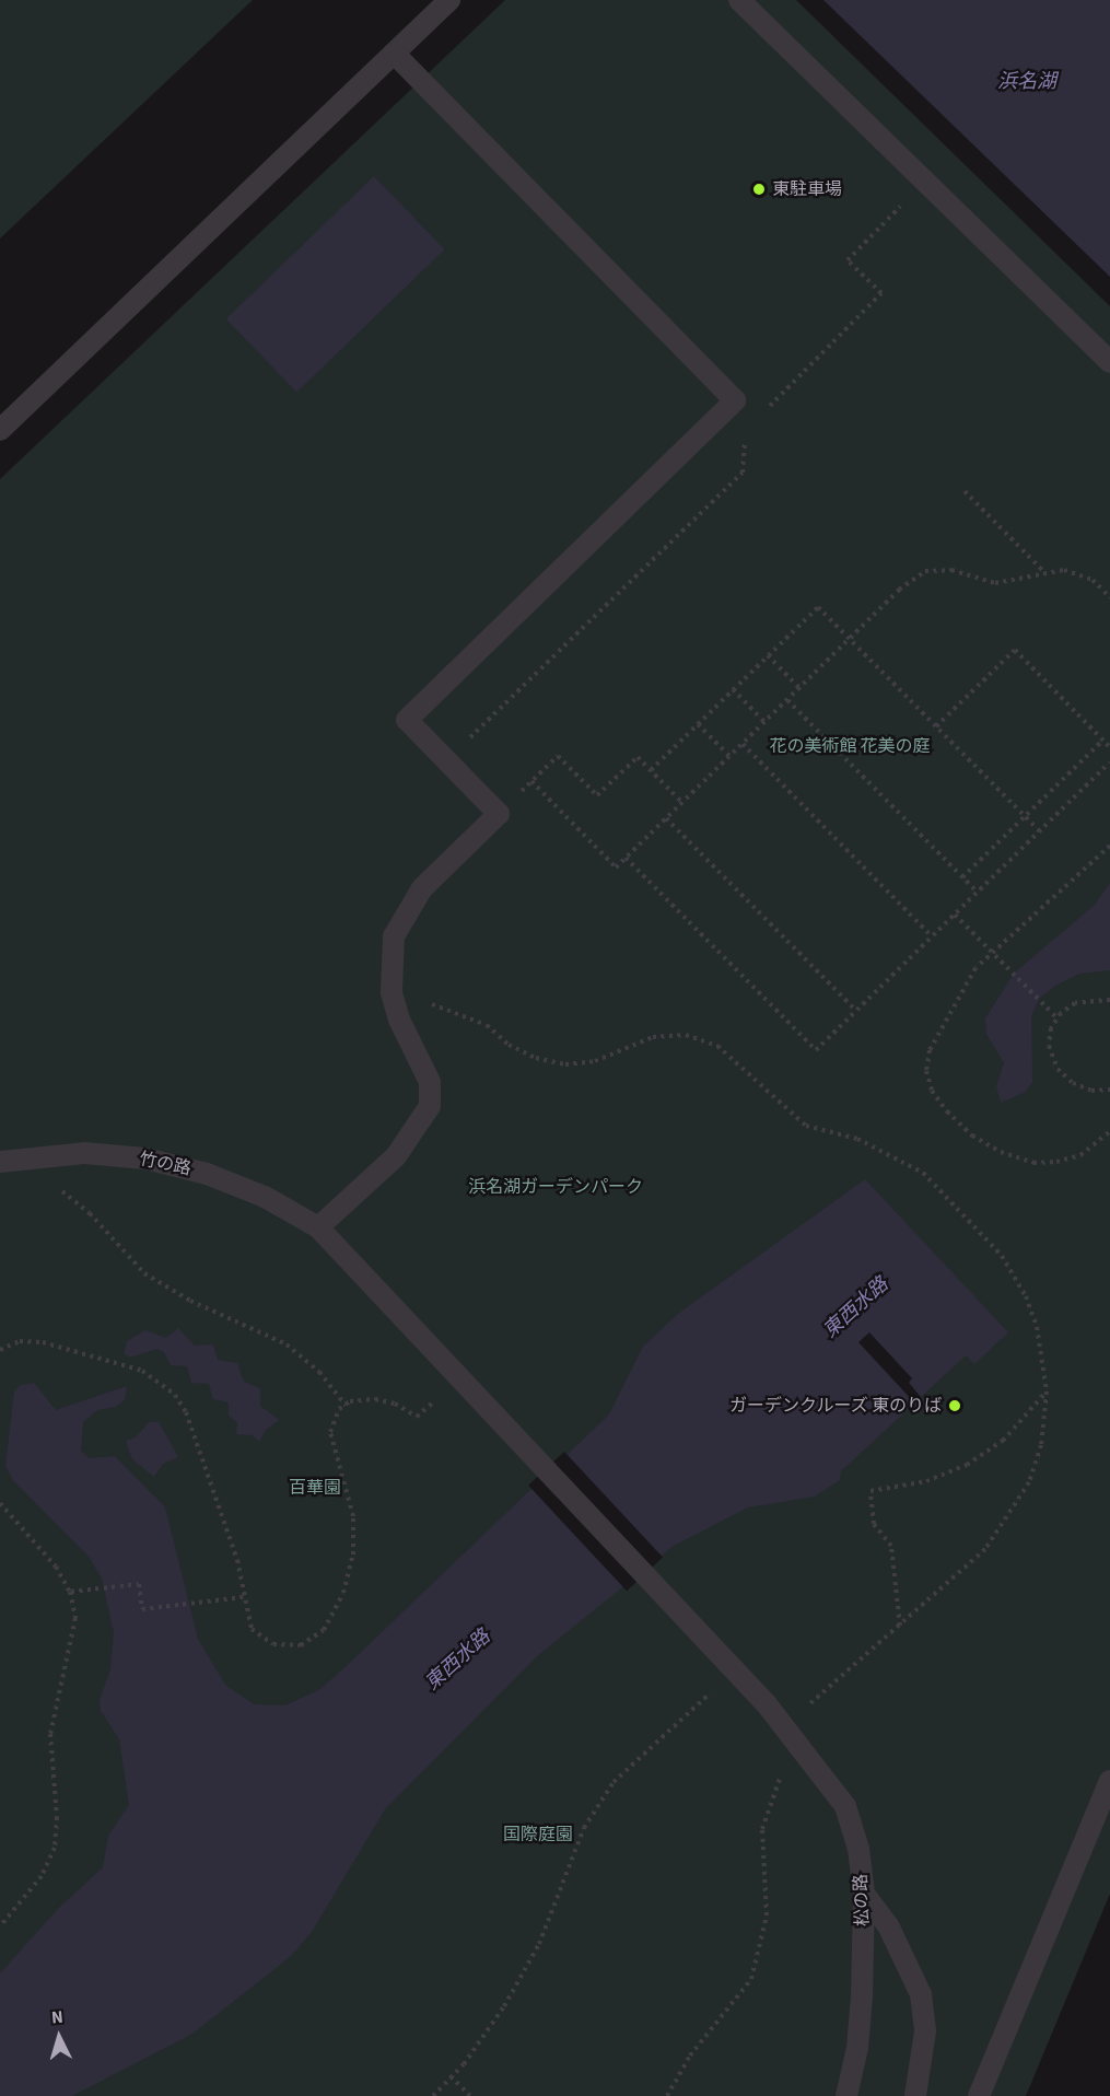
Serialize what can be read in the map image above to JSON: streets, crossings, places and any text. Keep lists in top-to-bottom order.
{
  "streets": {
    "lane": ["竹の路", "松の路"]
  },
  "crossings": [
    ["竹の路", "松の路"]
  ],
  "water": ["浜名湖", "東西水路"],
  "parks": [
    "花の美術館 花美の庭",
    "浜名湖ガーデンパーク",
    "百華園",
    "国際庭園"
  ],
  "places": ["東駐車場", "ガーデンクルーズ 東のりば"],
  "north": "top"
}
